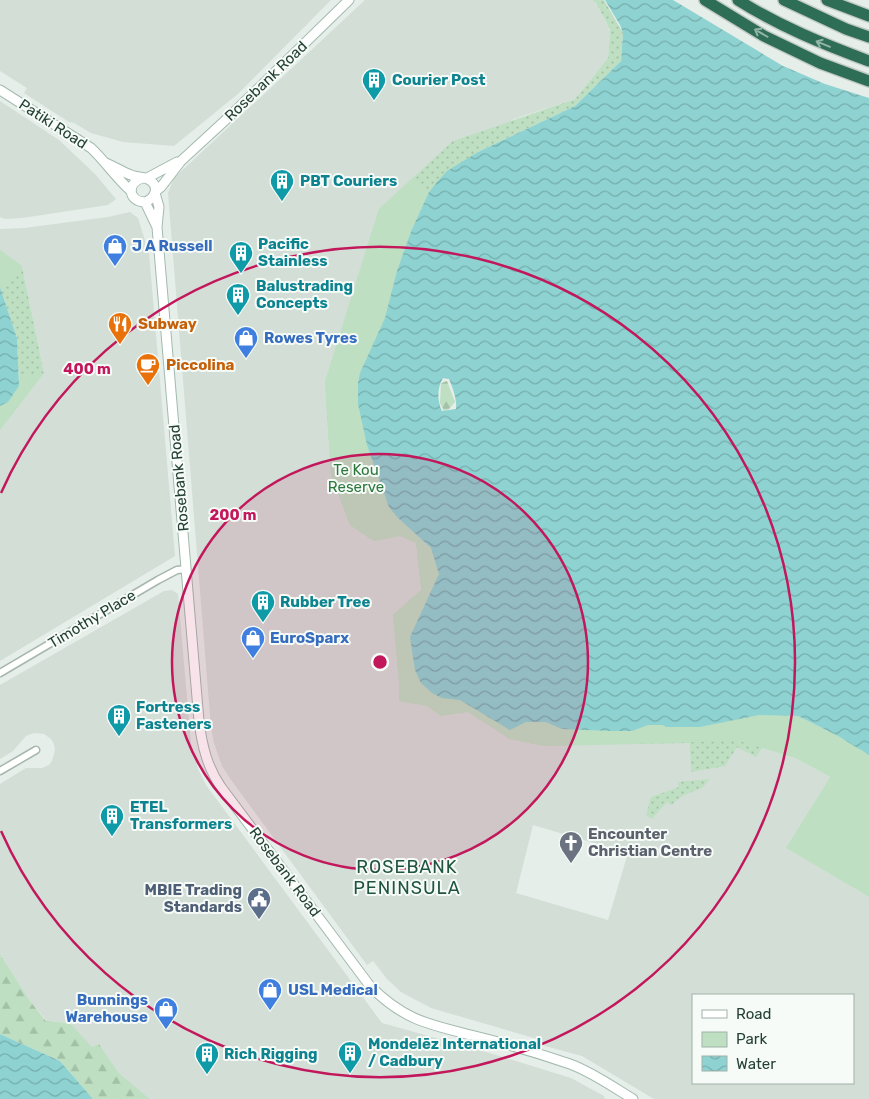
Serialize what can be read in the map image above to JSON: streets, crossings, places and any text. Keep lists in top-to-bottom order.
{
  "streets": {
    "main road": ["Rosebank Road", "Patiki Road"],
    "street": ["Timothy Place"]
  },
  "crossings": [
    ["Rosebank Road", "Patiki Road"],
    ["Rosebank Road", "Timothy Place"]
  ],
  "districts": ["ROSEBANK PENINSULA"],
  "parks": ["Te Kou Reserve"],
  "places": {
    "building": [
      "Courier Post",
      "PBT Couriers",
      "Pacific Stainless",
      "Balustrading Concepts",
      "Rubber Tree",
      "Fortress Fasteners",
      "ETEL Transformers",
      "Mondelēz International / Cadbury",
      "Rich Rigging"
    ],
    "shop": [
      "J A Russell",
      "Rowes Tyres",
      "EuroSparx",
      "USL Medical",
      "Bunnings Warehouse"
    ],
    "restaurant": ["Subway"],
    "cafe": ["Piccolina"],
    "church": ["Encounter Christian Centre"],
    "public building": ["MBIE Trading Standards"]
  },
  "legend": ["Road", "Park", "Water"],
  "rings": ["400 m", "200 m"]
}
